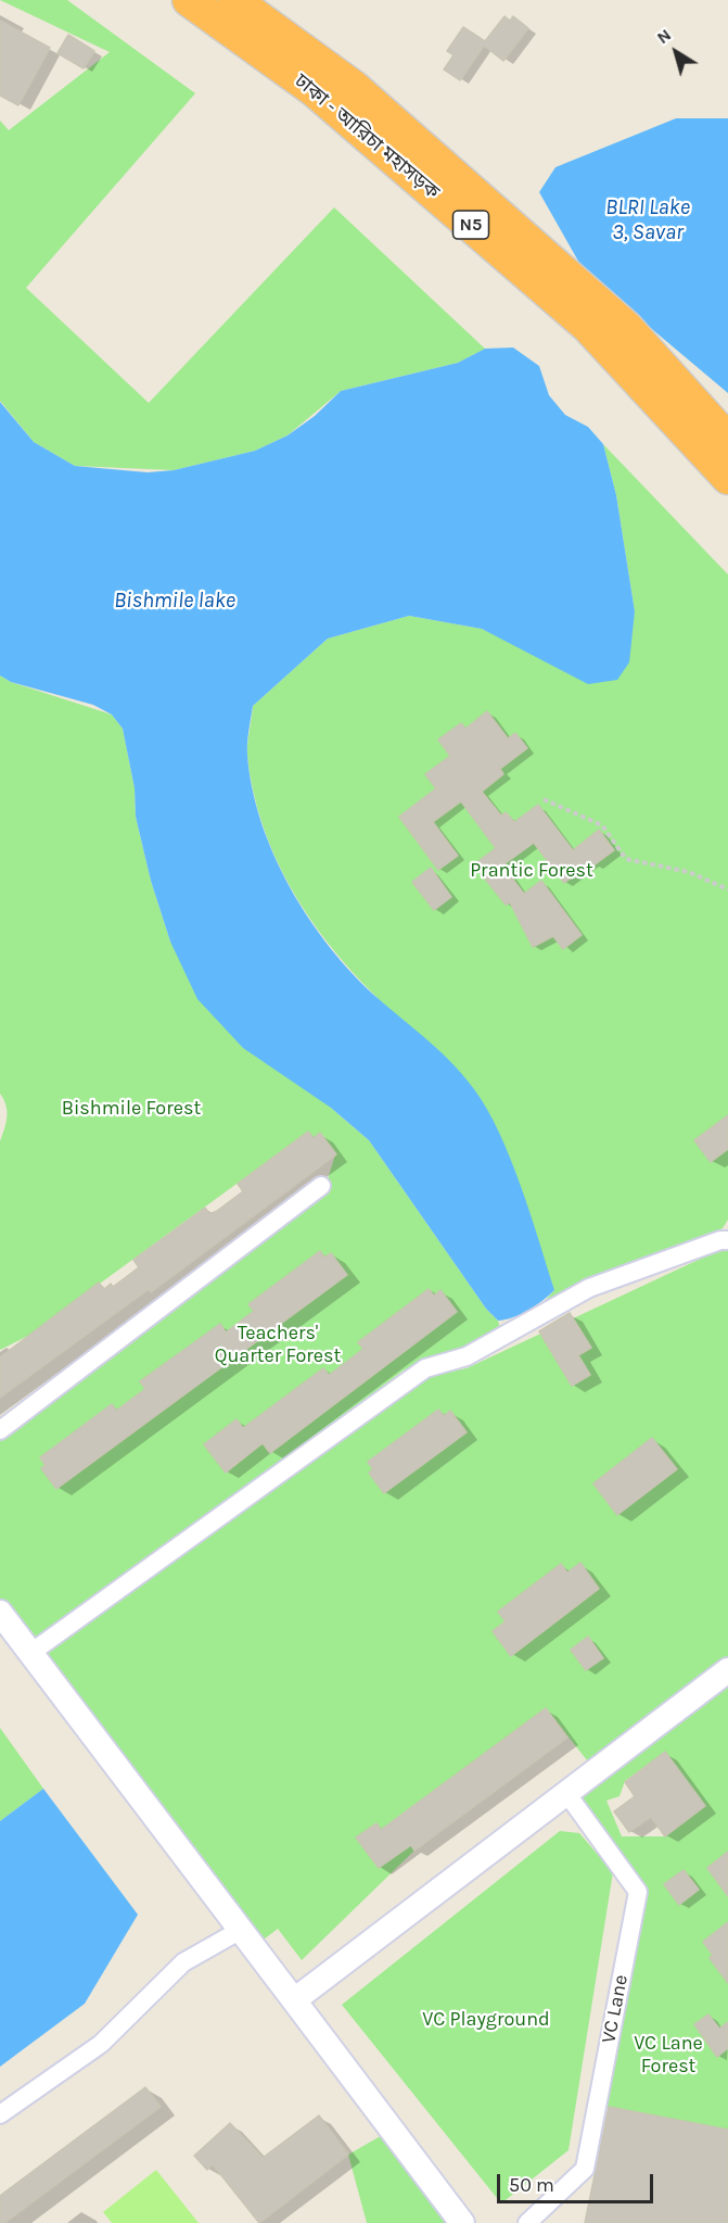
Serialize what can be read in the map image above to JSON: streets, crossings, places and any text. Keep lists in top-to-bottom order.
{
  "streets": {
    "highway": ["ঢাকা - আরিচা মহাসড়ক", "N5"],
    "street": ["VC Lane"]
  },
  "water": ["BLRI Lake 3, Savar", "Bishmile lake"],
  "parks": [
    "Prantic Forest",
    "Bishmile Forest",
    "Teachers' Quarter Forest",
    "VC Playground",
    "VC Lane Forest"
  ],
  "scale_bar": "50 m",
  "north": "top left"
}
